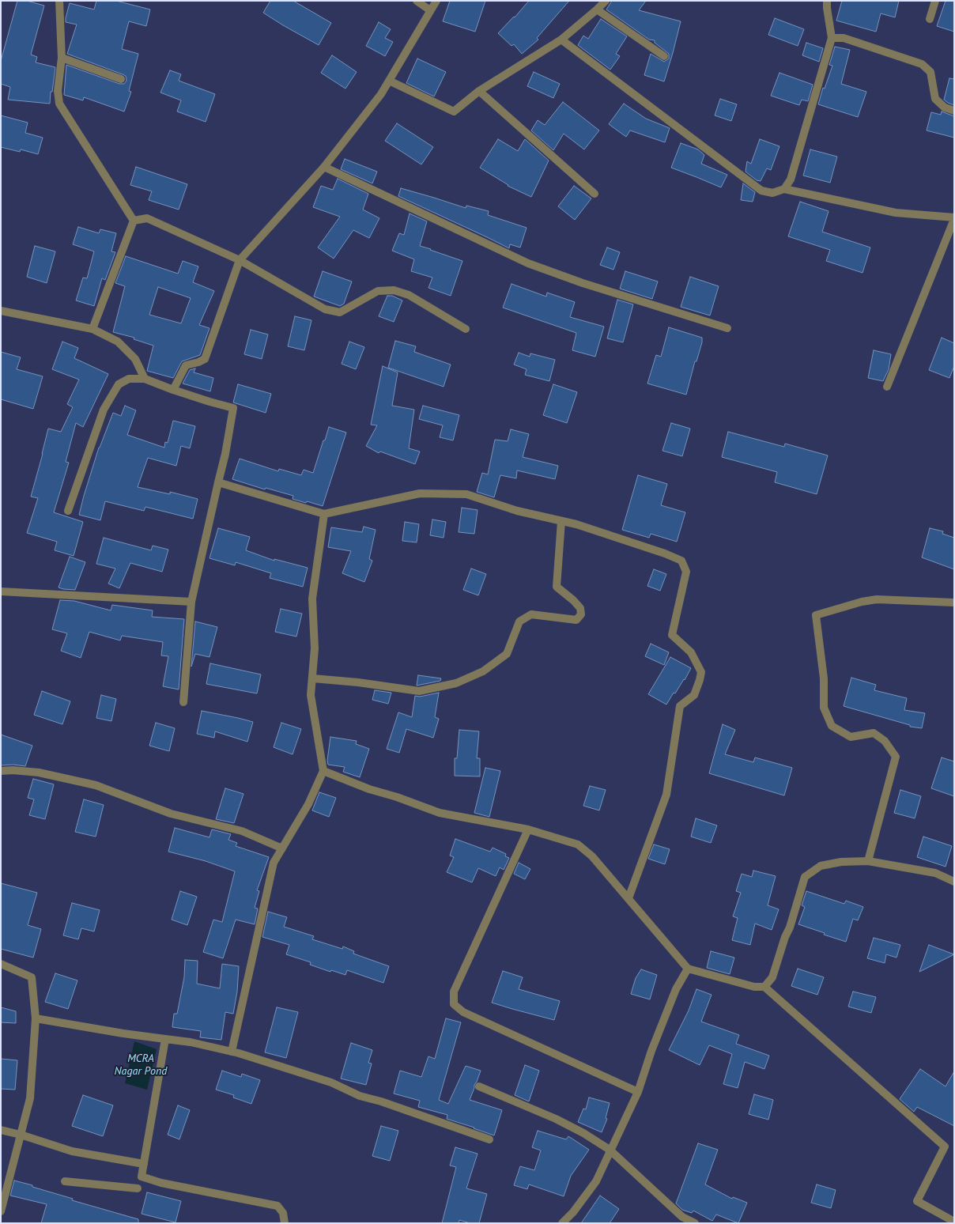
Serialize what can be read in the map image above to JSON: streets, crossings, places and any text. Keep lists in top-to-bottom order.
{
  "water": ["MCRA Nagar Pond"]
}
